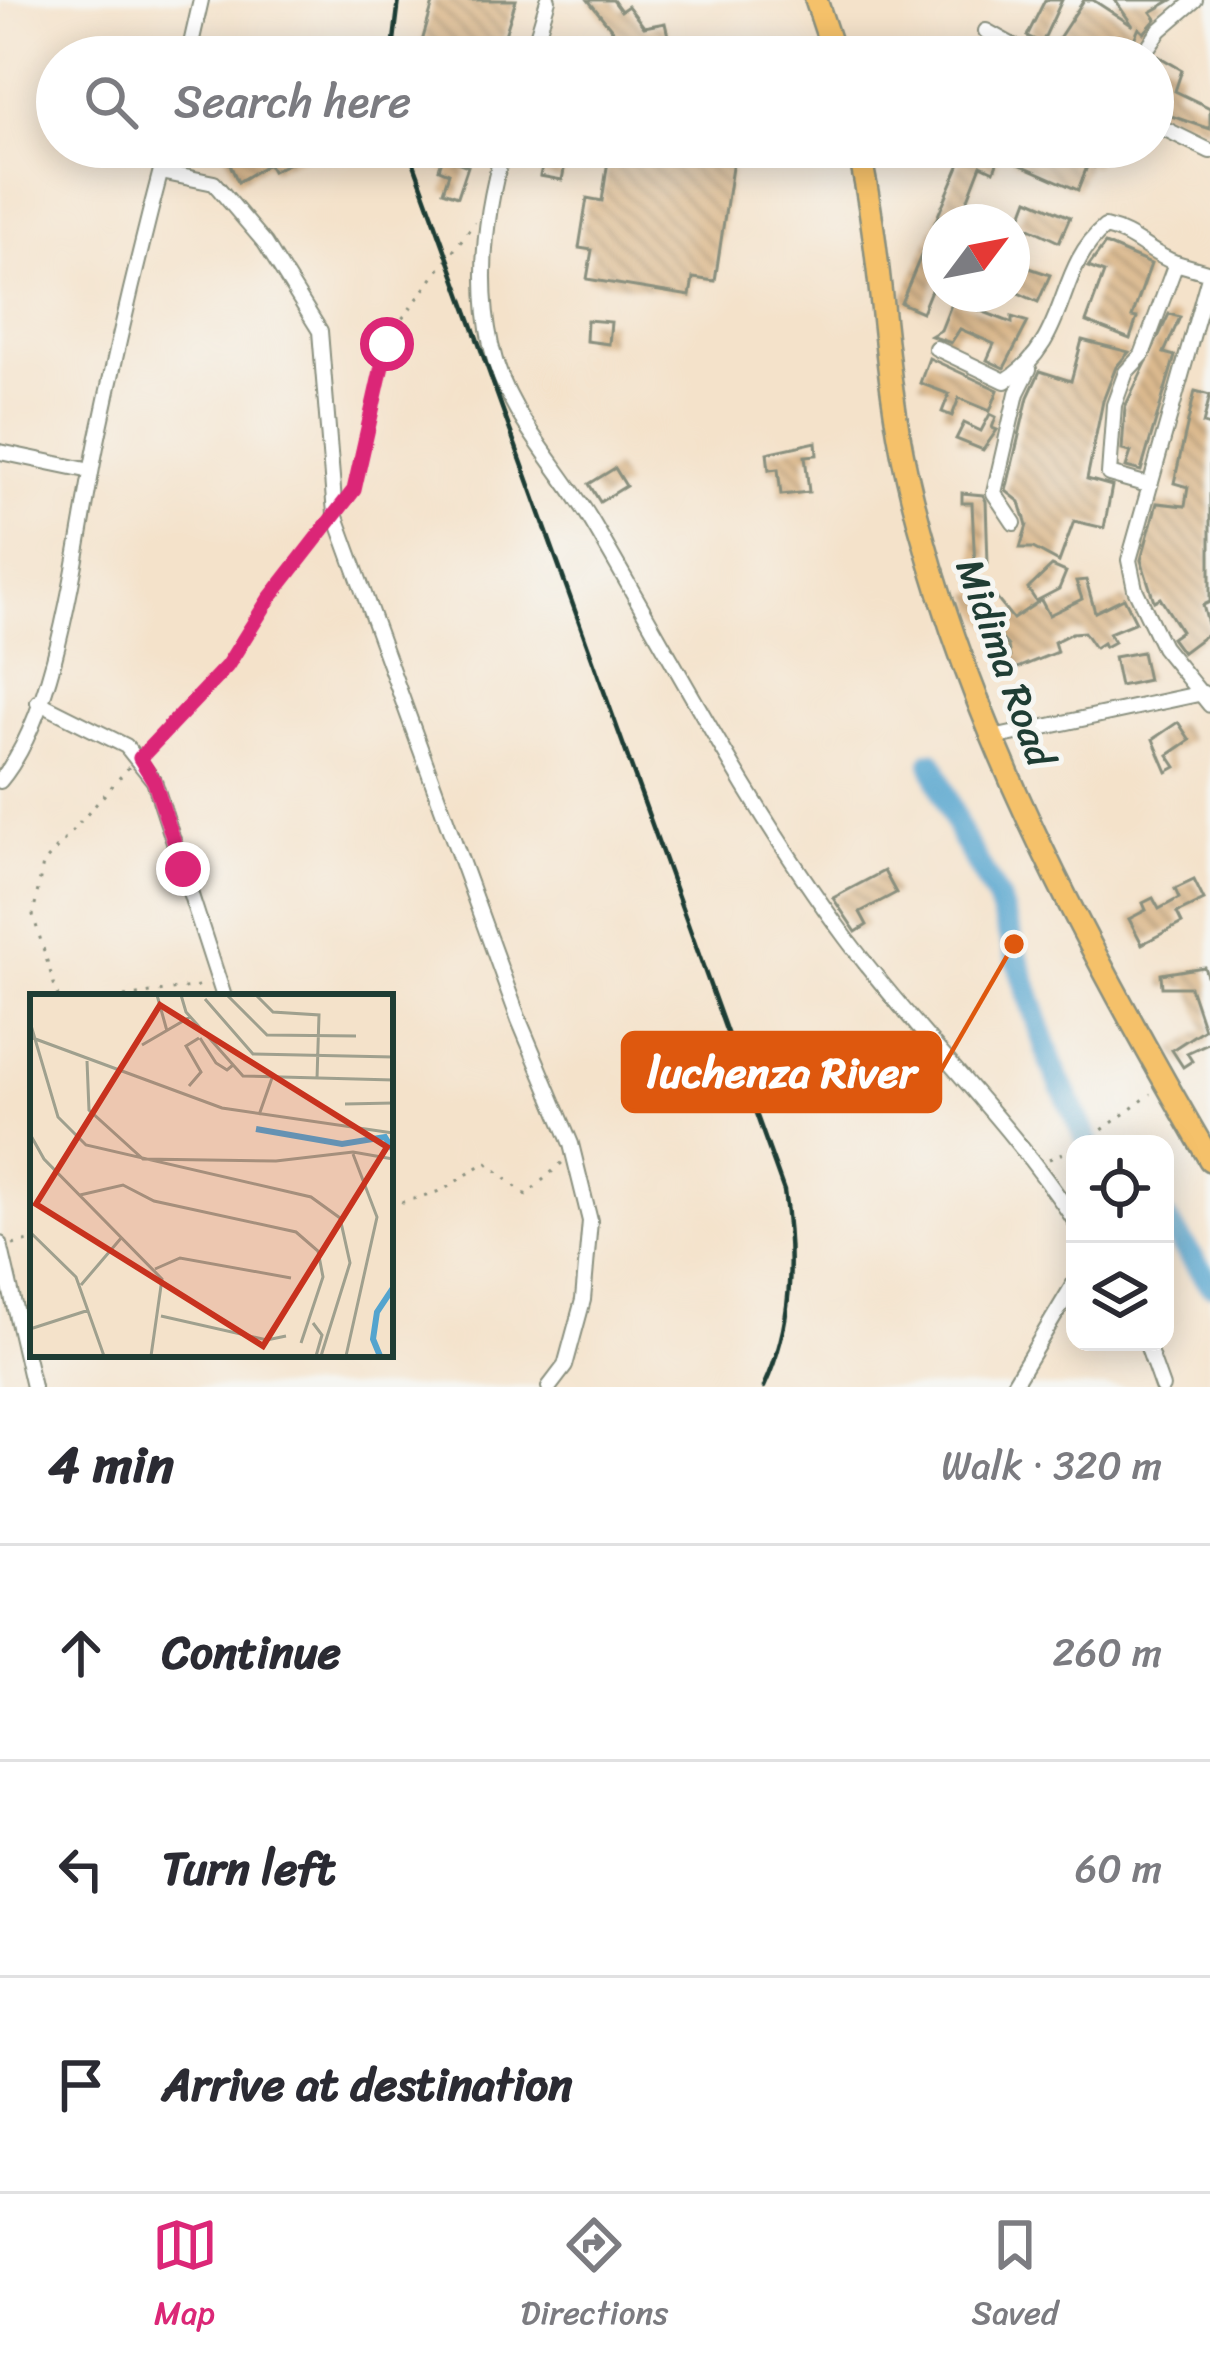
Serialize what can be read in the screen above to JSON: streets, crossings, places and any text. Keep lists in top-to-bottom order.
{
  "streets": {
    "main road": ["Midima Road"]
  },
  "places": ["luchenza River"],
  "north": "top right",
  "page": {
    "search": "Search here",
    "heading": ["4 min", "Walk · 320 m"],
    "list": [
      ["Continue", "260 m"],
      ["Turn left", "60 m"],
      "Arrive at destination"
    ],
    "nav": ["Map", "Directions", "Saved"]
  }
}
